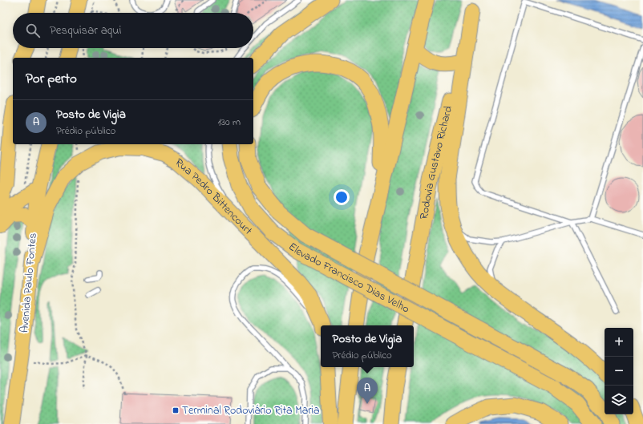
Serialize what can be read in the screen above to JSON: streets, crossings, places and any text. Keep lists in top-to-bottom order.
{
  "streets": {
    "highway": ["Rodovia Gustavo Richard", "Elevado Francisco Dias Velho"],
    "main road": ["Rua Pedro Bittencourt", "Avenida Paulo Fontes"]
  },
  "crossings": [
    ["Rua Pedro Bittencourt", "Avenida Paulo Fontes"]
  ],
  "places": {
    "transit": ["Terminal Rodoviário Rita Maria"]
  },
  "page": {
    "search": "Pesquisar aqui",
    "heading": "Por perto",
    "list": [
      {
        "mark": "A",
        "name": "Posto de Vigia",
        "note": "Prédio público",
        "value": "130 m"
      }
    ],
    "popup": ["Posto de Vigia", "Prédio público"],
    "map_buttons": ["+", "−"],
    "pins": "A"
  }
}
